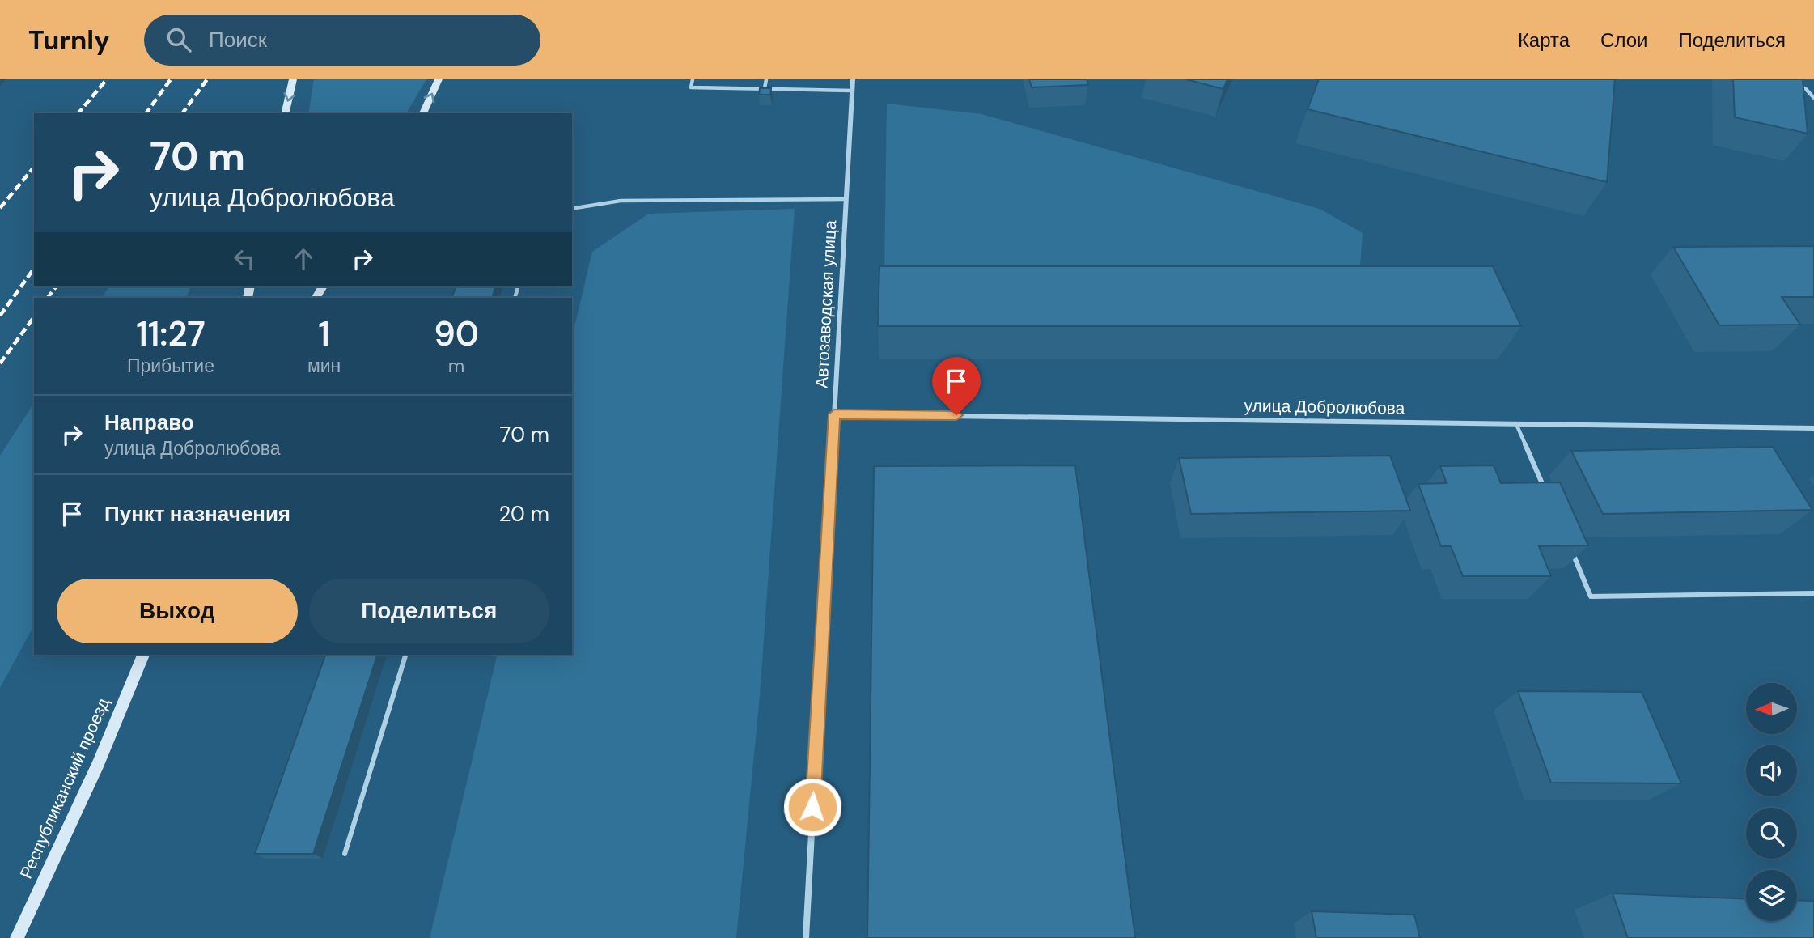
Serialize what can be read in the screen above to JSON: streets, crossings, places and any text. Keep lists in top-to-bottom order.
{
  "streets": {
    "main road": ["Республиканский проезд"],
    "street": ["Автозаводская улица", "улица Добролюбова"]
  },
  "crossings": [
    ["Автозаводская улица", "улица Добролюбова"]
  ],
  "north": "left",
  "page": {
    "header": "Turnly",
    "search": "Поиск",
    "nav": ["Карта", "Слои", "Поделиться"],
    "turn": ["70 m", "улица Добролюбова"],
    "eta": [
      "11:27",
      "Прибытие",
      "1",
      "мин",
      "90",
      "m"
    ],
    "list": [
      {
        "name": "Направо",
        "note": "улица Добролюбова",
        "value": "70 m"
      },
      {
        "name": "Пункт назначения",
        "value": "20 m"
      }
    ],
    "buttons": ["Выход", "Поделиться"]
  }
}
